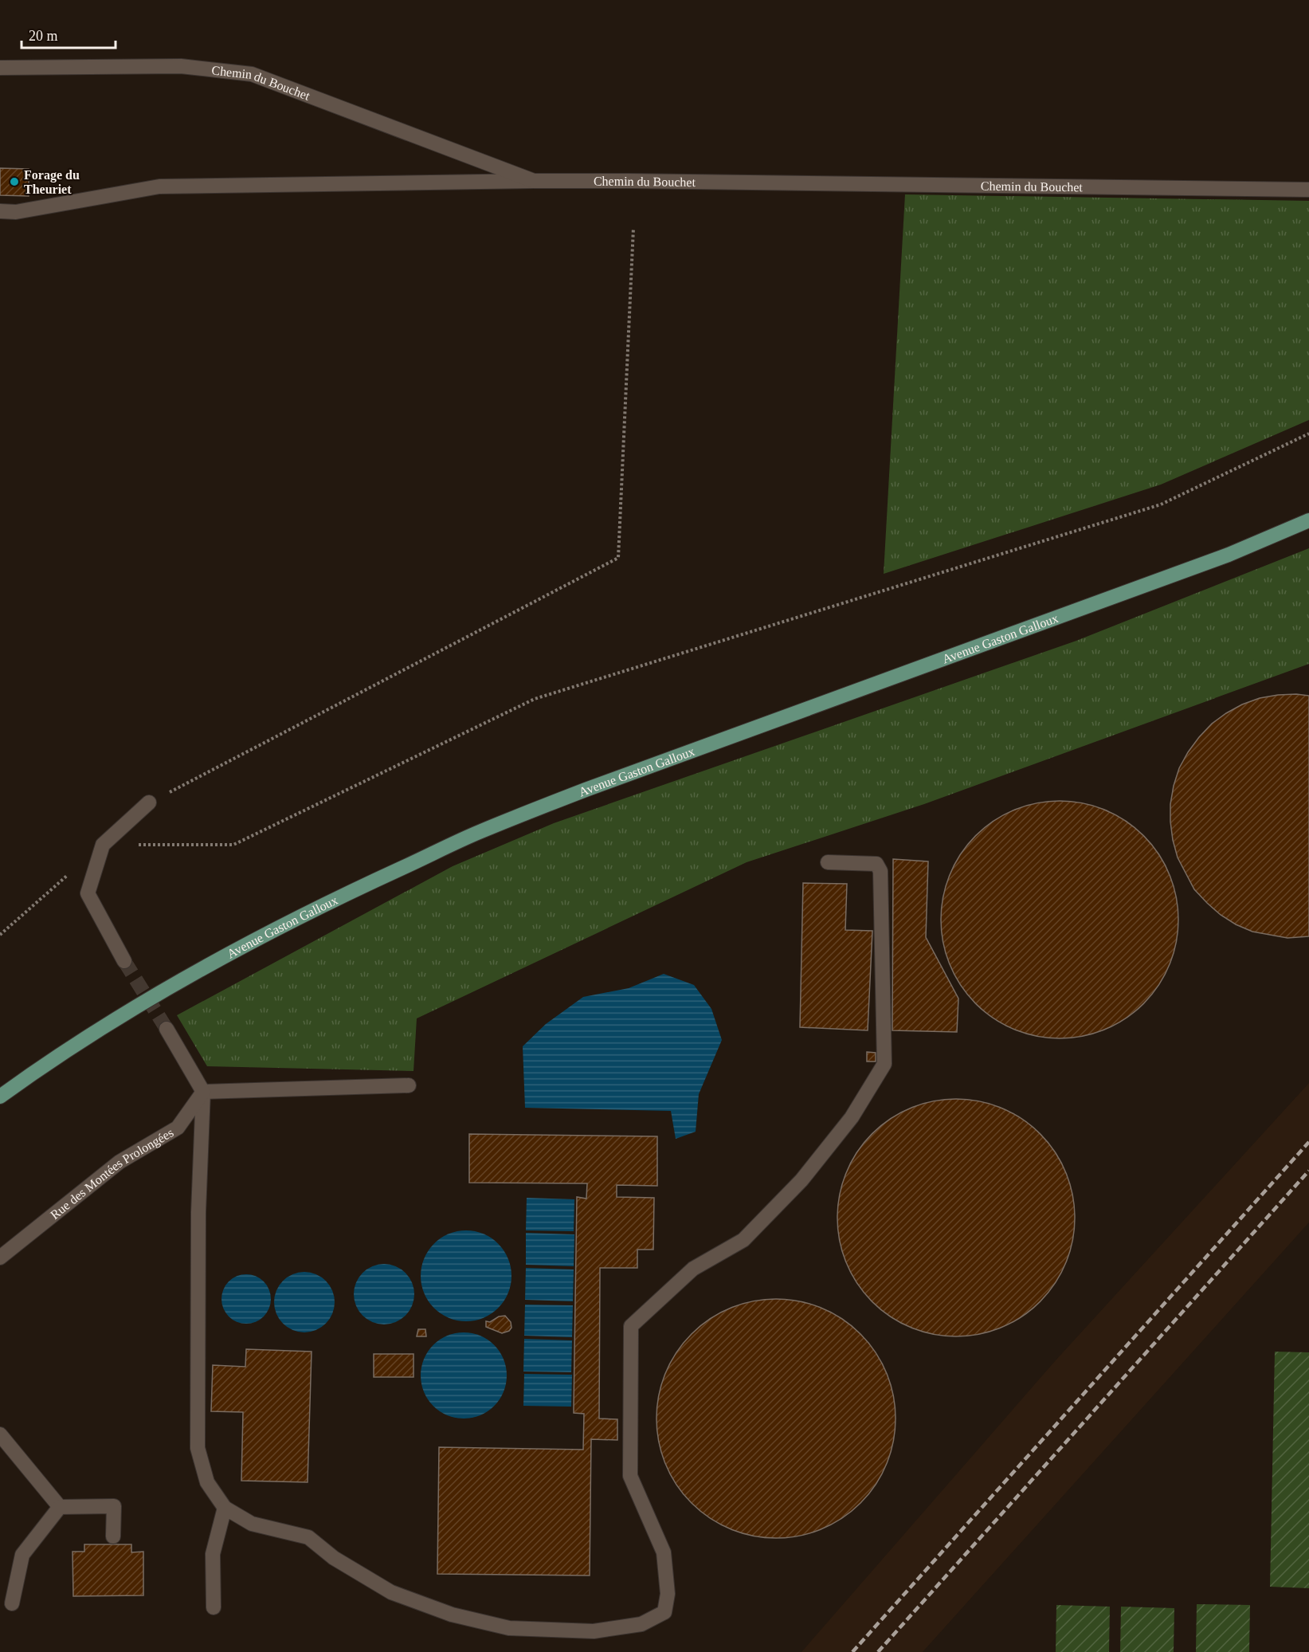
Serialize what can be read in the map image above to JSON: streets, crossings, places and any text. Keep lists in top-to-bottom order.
{
  "streets": {
    "main road": ["Avenue Gaston Galloux"],
    "street": ["Chemin du Bouchet", "Rue des Montées Prolongées"]
  },
  "places": ["Forage du Theuriet"],
  "scale_bar": "20 m"
}
